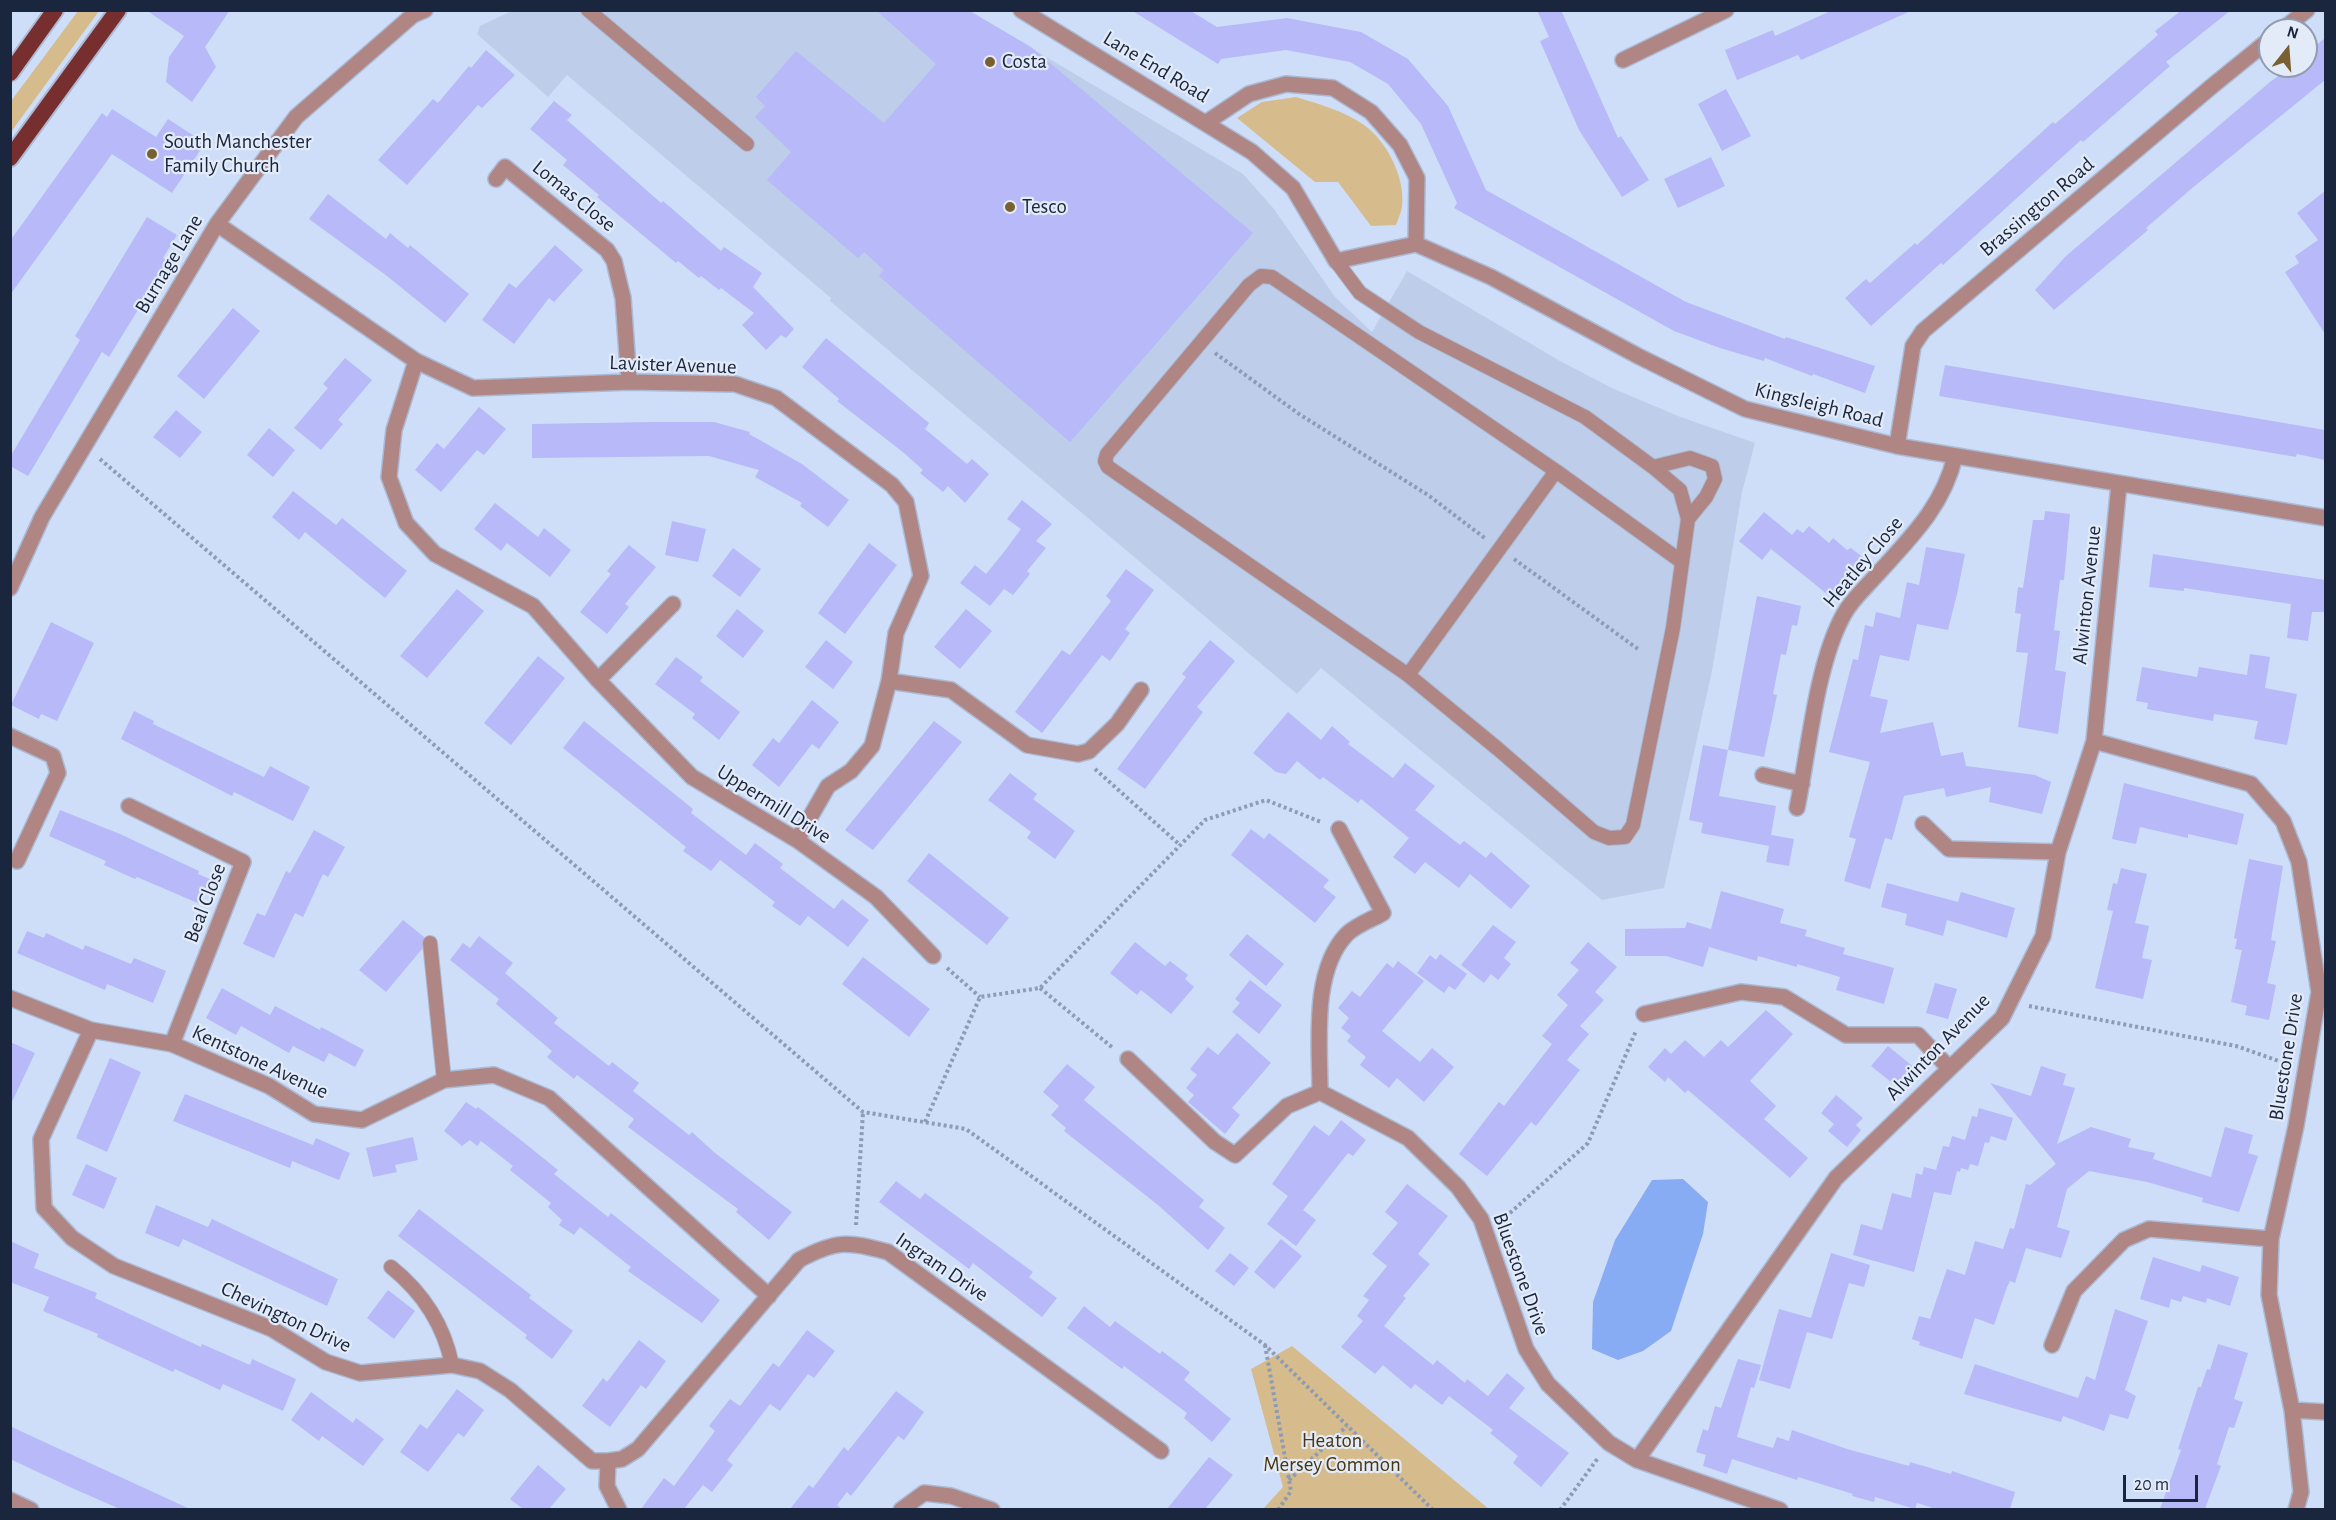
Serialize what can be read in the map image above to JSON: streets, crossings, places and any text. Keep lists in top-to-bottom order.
{
  "streets": {
    "street": [
      "Lane End Road",
      "Lomas Close",
      "Brassington Road",
      "Burnage Lane",
      "Lavister Avenue",
      "Kingsleigh Road",
      "Heatley Close",
      "Alwinton Avenue",
      "Uppermill Drive",
      "Beal Close",
      "Bluestone Drive",
      "Kentstone Avenue",
      "Ingram Drive",
      "Chevington Drive"
    ]
  },
  "crossings": [
    ["Lane End Road", "Kingsleigh Road"],
    ["Lomas Close", "Lavister Avenue"],
    ["Brassington Road", "Kingsleigh Road"],
    ["Burnage Lane", "Lavister Avenue"],
    ["Lavister Avenue", "Uppermill Drive"],
    ["Kingsleigh Road", "Heatley Close"],
    ["Kingsleigh Road", "Alwinton Avenue"],
    ["Alwinton Avenue", "Bluestone Drive"],
    ["Beal Close", "Kentstone Avenue"],
    ["Kentstone Avenue", "Ingram Drive"],
    ["Kentstone Avenue", "Chevington Drive"],
    ["Ingram Drive", "Chevington Drive"]
  ],
  "parks": ["Heaton Mersey Common"],
  "places": ["Costa", "South Manchester Family Church", "Tesco"],
  "scale_bar": "20 m",
  "north": "top"
}
